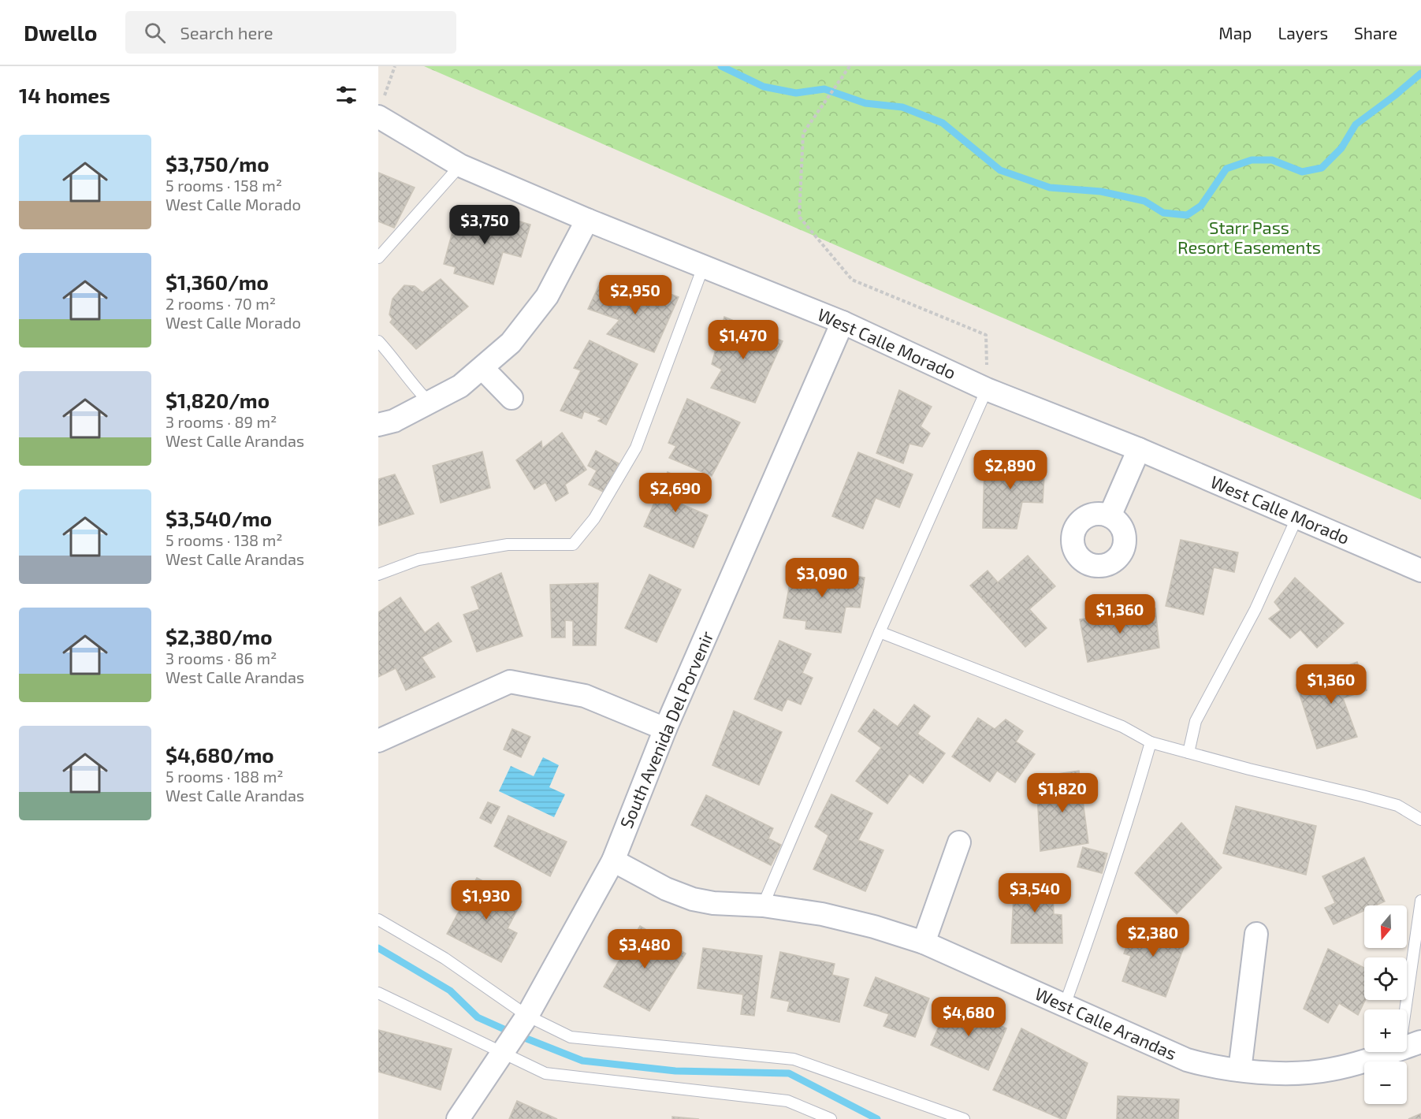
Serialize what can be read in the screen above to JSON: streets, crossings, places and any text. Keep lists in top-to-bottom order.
{
  "streets": {
    "street": ["West Calle Morado", "South Avenida Del Porvenir", "West Calle Arandas"]
  },
  "crossings": [
    ["West Calle Morado", "South Avenida Del Porvenir"],
    ["South Avenida Del Porvenir", "West Calle Arandas"]
  ],
  "parks": ["Starr Pass Resort Easements"],
  "north": "bottom",
  "page": {
    "header": "Dwello",
    "search": "Search here",
    "nav": ["Map", "Layers", "Share"],
    "heading": "14 homes",
    "list": [
      {
        "name": "$3,750/mo",
        "note": "5 rooms · 158 m² · West Calle Morado"
      },
      {
        "name": "$1,360/mo",
        "note": "2 rooms · 70 m² · West Calle Morado"
      },
      {
        "name": "$1,820/mo",
        "note": "3 rooms · 89 m² · West Calle Arandas"
      },
      {
        "name": "$3,540/mo",
        "note": "5 rooms · 138 m² · West Calle Arandas"
      },
      {
        "name": "$2,380/mo",
        "note": "3 rooms · 86 m² · West Calle Arandas"
      },
      {
        "name": "$4,680/mo",
        "note": "5 rooms · 188 m² · West Calle Arandas"
      }
    ],
    "price": [
      "$3,750",
      "$2,950",
      "$1,470",
      "$2,890",
      "$2,690",
      "$3,090",
      "$1,360",
      "$1,360",
      "$1,820",
      "$3,540",
      "$1,930",
      "$2,380",
      "$3,480",
      "$4,680"
    ],
    "map_buttons": ["+", "−"]
  }
}
